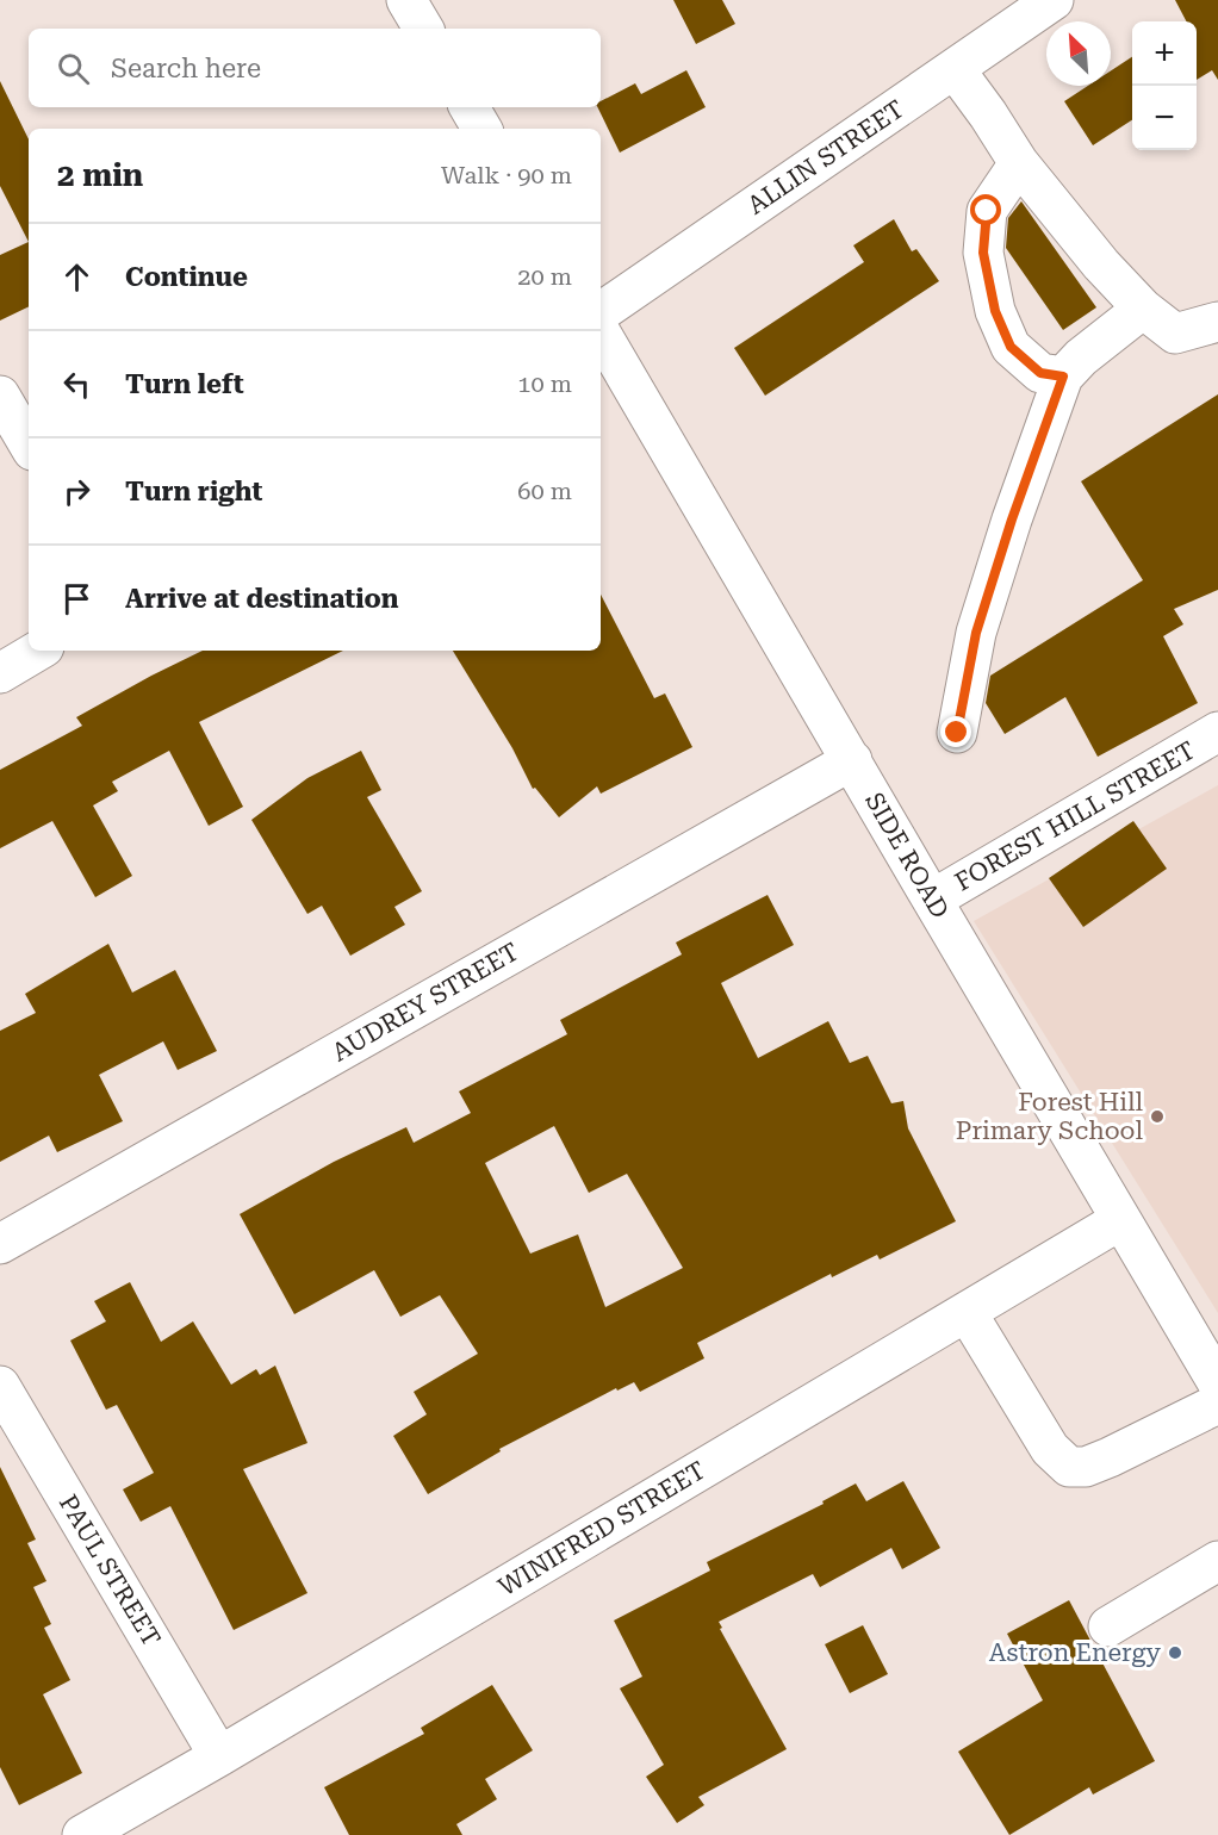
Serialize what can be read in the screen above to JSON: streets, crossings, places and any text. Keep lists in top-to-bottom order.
{
  "streets": {
    "street": [
      "ALLIN STREET",
      "FOREST HILL STREET",
      "SIDE ROAD",
      "AUDREY STREET",
      "WINIFRED STREET",
      "PAUL STREET"
    ]
  },
  "crossings": [
    ["FOREST HILL STREET", "SIDE ROAD"],
    ["SIDE ROAD", "AUDREY STREET"],
    ["SIDE ROAD", "WINIFRED STREET"],
    ["WINIFRED STREET", "PAUL STREET"]
  ],
  "places": ["Forest Hill Primary School", "Astron Energy"],
  "north": "top left",
  "page": {
    "map_buttons": ["+", "−"],
    "search": "Search here",
    "heading": ["2 min", "Walk · 90 m"],
    "list": [
      ["Continue", "20 m"],
      ["Turn left", "10 m"],
      ["Turn right", "60 m"],
      "Arrive at destination"
    ]
  }
}
